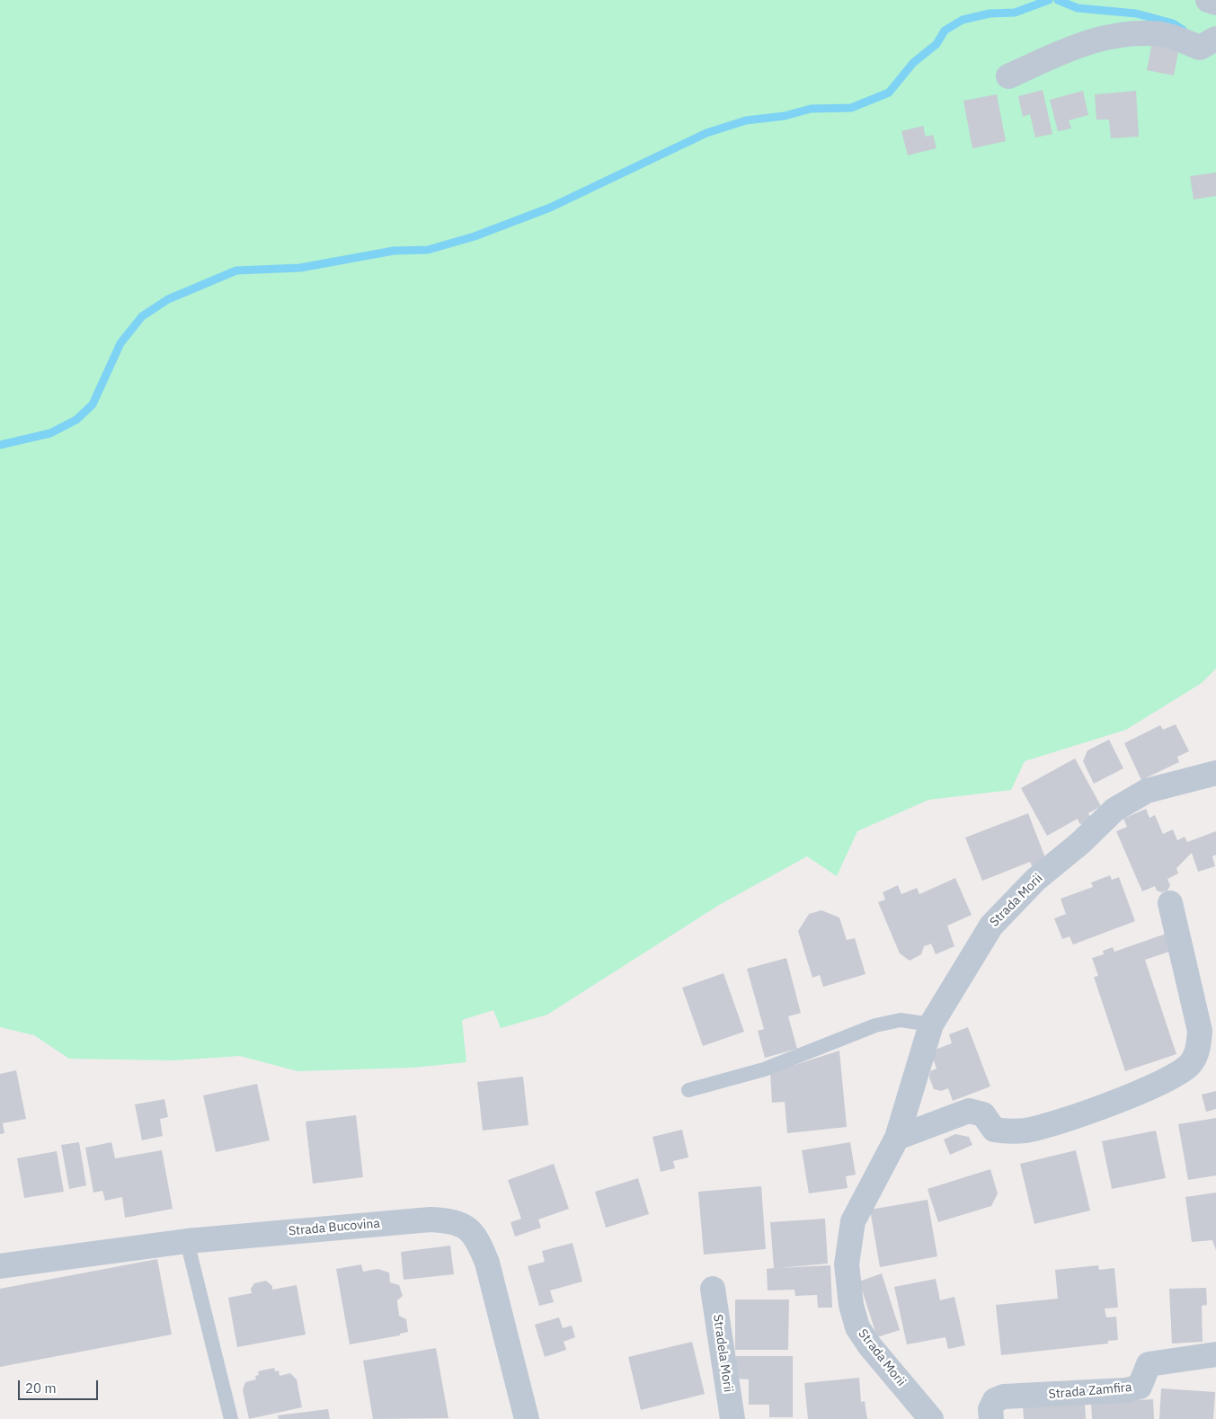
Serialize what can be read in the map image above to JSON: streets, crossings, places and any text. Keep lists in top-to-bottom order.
{
  "streets": {
    "street": [
      "Strada Morii",
      "Strada Bucovina",
      "Stradela Morii",
      "Strada Zamfira"
    ]
  },
  "scale_bar": "20 m"
}
